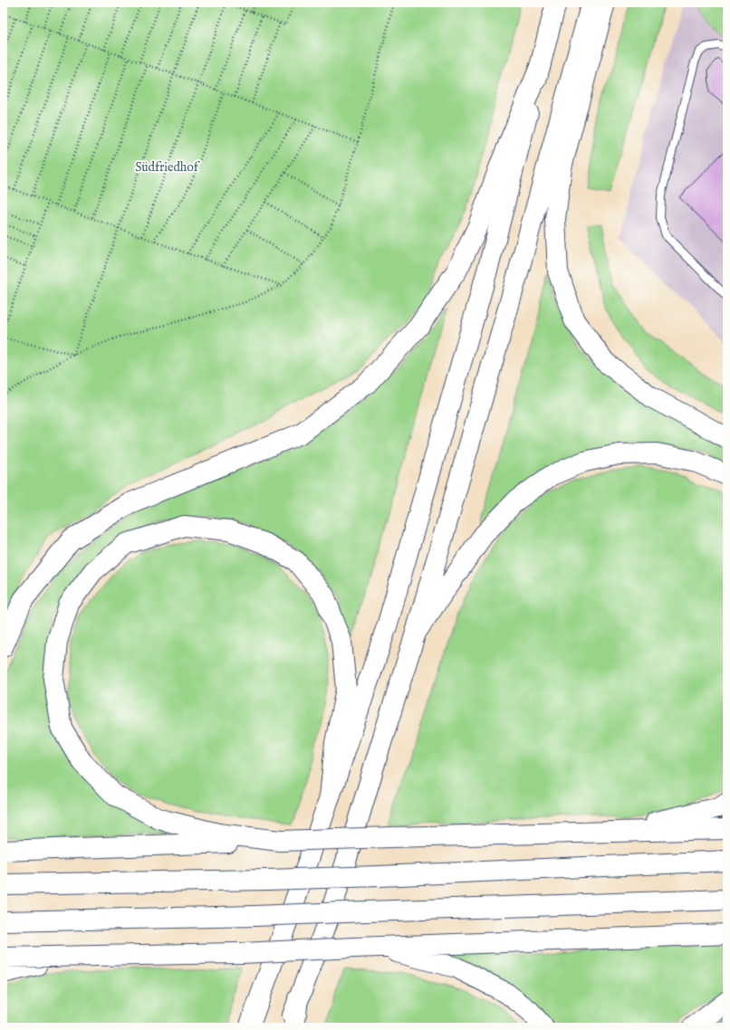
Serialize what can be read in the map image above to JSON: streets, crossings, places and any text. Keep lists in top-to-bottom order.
{
  "parks": ["Südfriedhof"]
}
